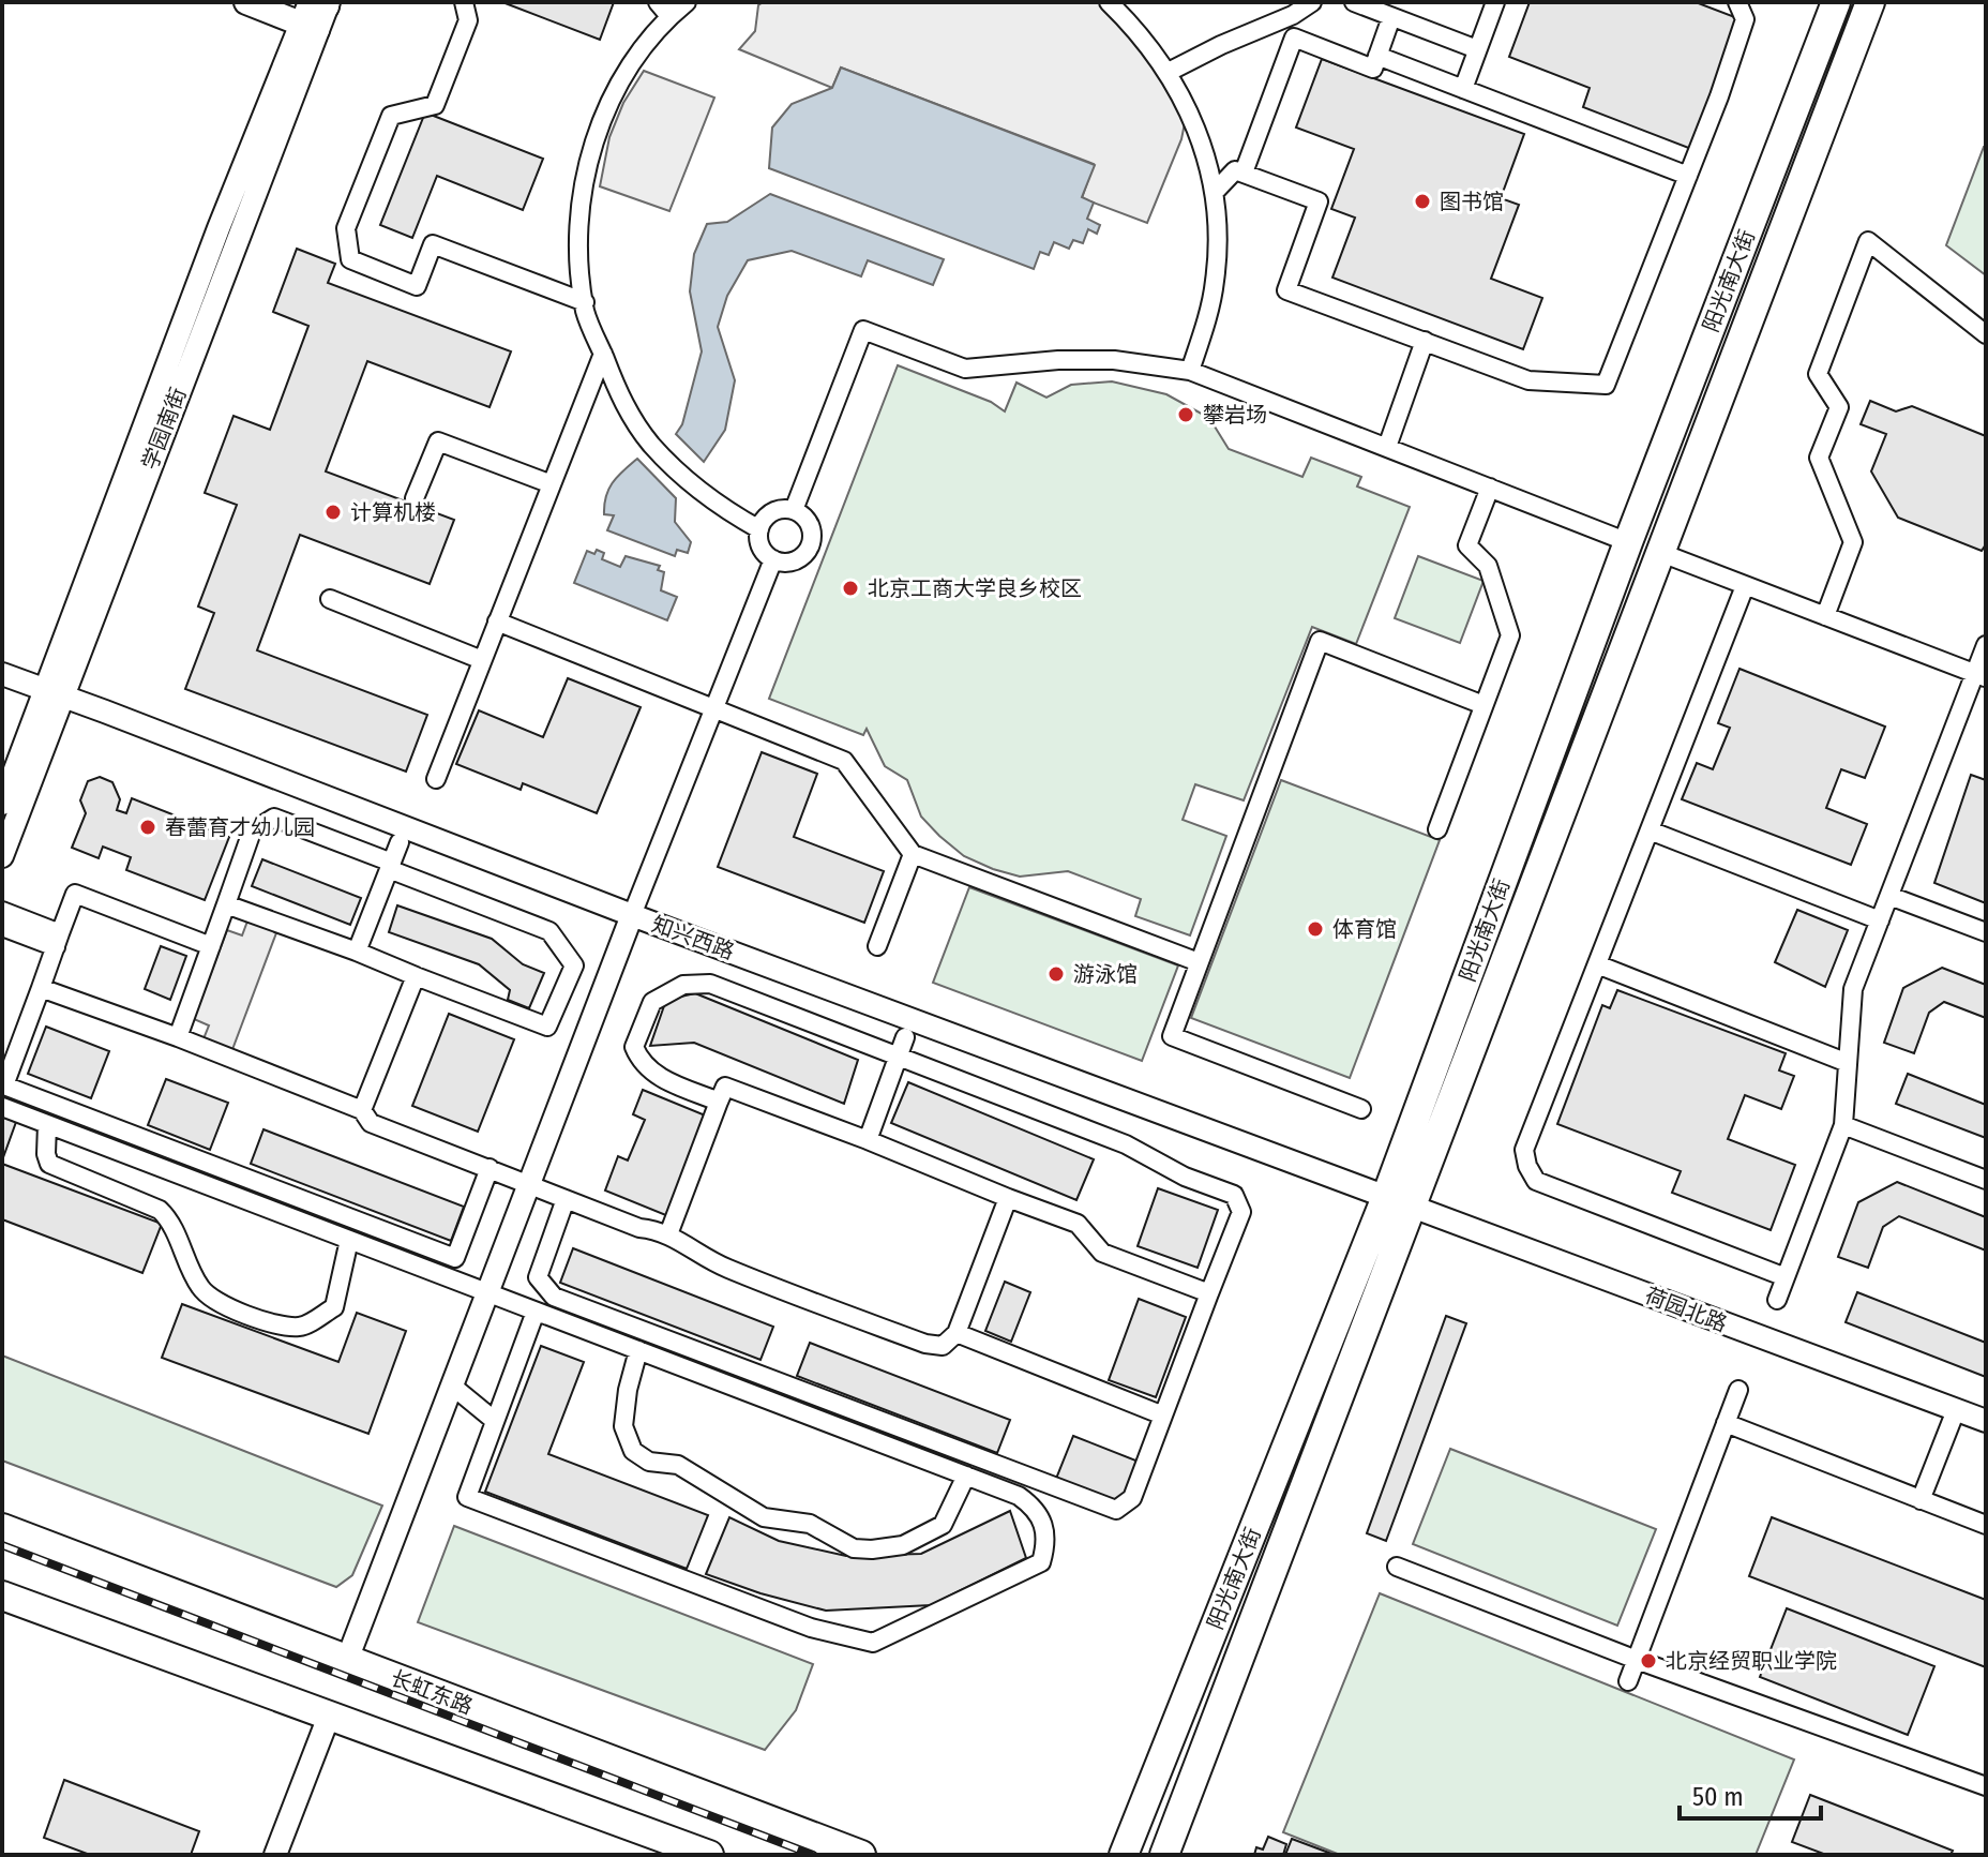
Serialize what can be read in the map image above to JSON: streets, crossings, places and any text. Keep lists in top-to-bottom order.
{
  "streets": {
    "main road": ["阳光南大街", "长虹东路"],
    "street": ["学园南街", "知兴西路", "荷园北路"]
  },
  "crossings": [
    ["阳光南大街", "知兴西路"],
    ["阳光南大街", "荷园北路"],
    ["学园南街", "知兴西路"],
    ["知兴西路", "荷园北路"]
  ],
  "places": [
    "图书馆",
    "攀岩场",
    "计算机楼",
    "北京工商大学良乡校区",
    "春蕾育才幼儿园",
    "体育馆",
    "游泳馆",
    "北京经贸职业学院"
  ],
  "scale_bar": "50 m"
}
